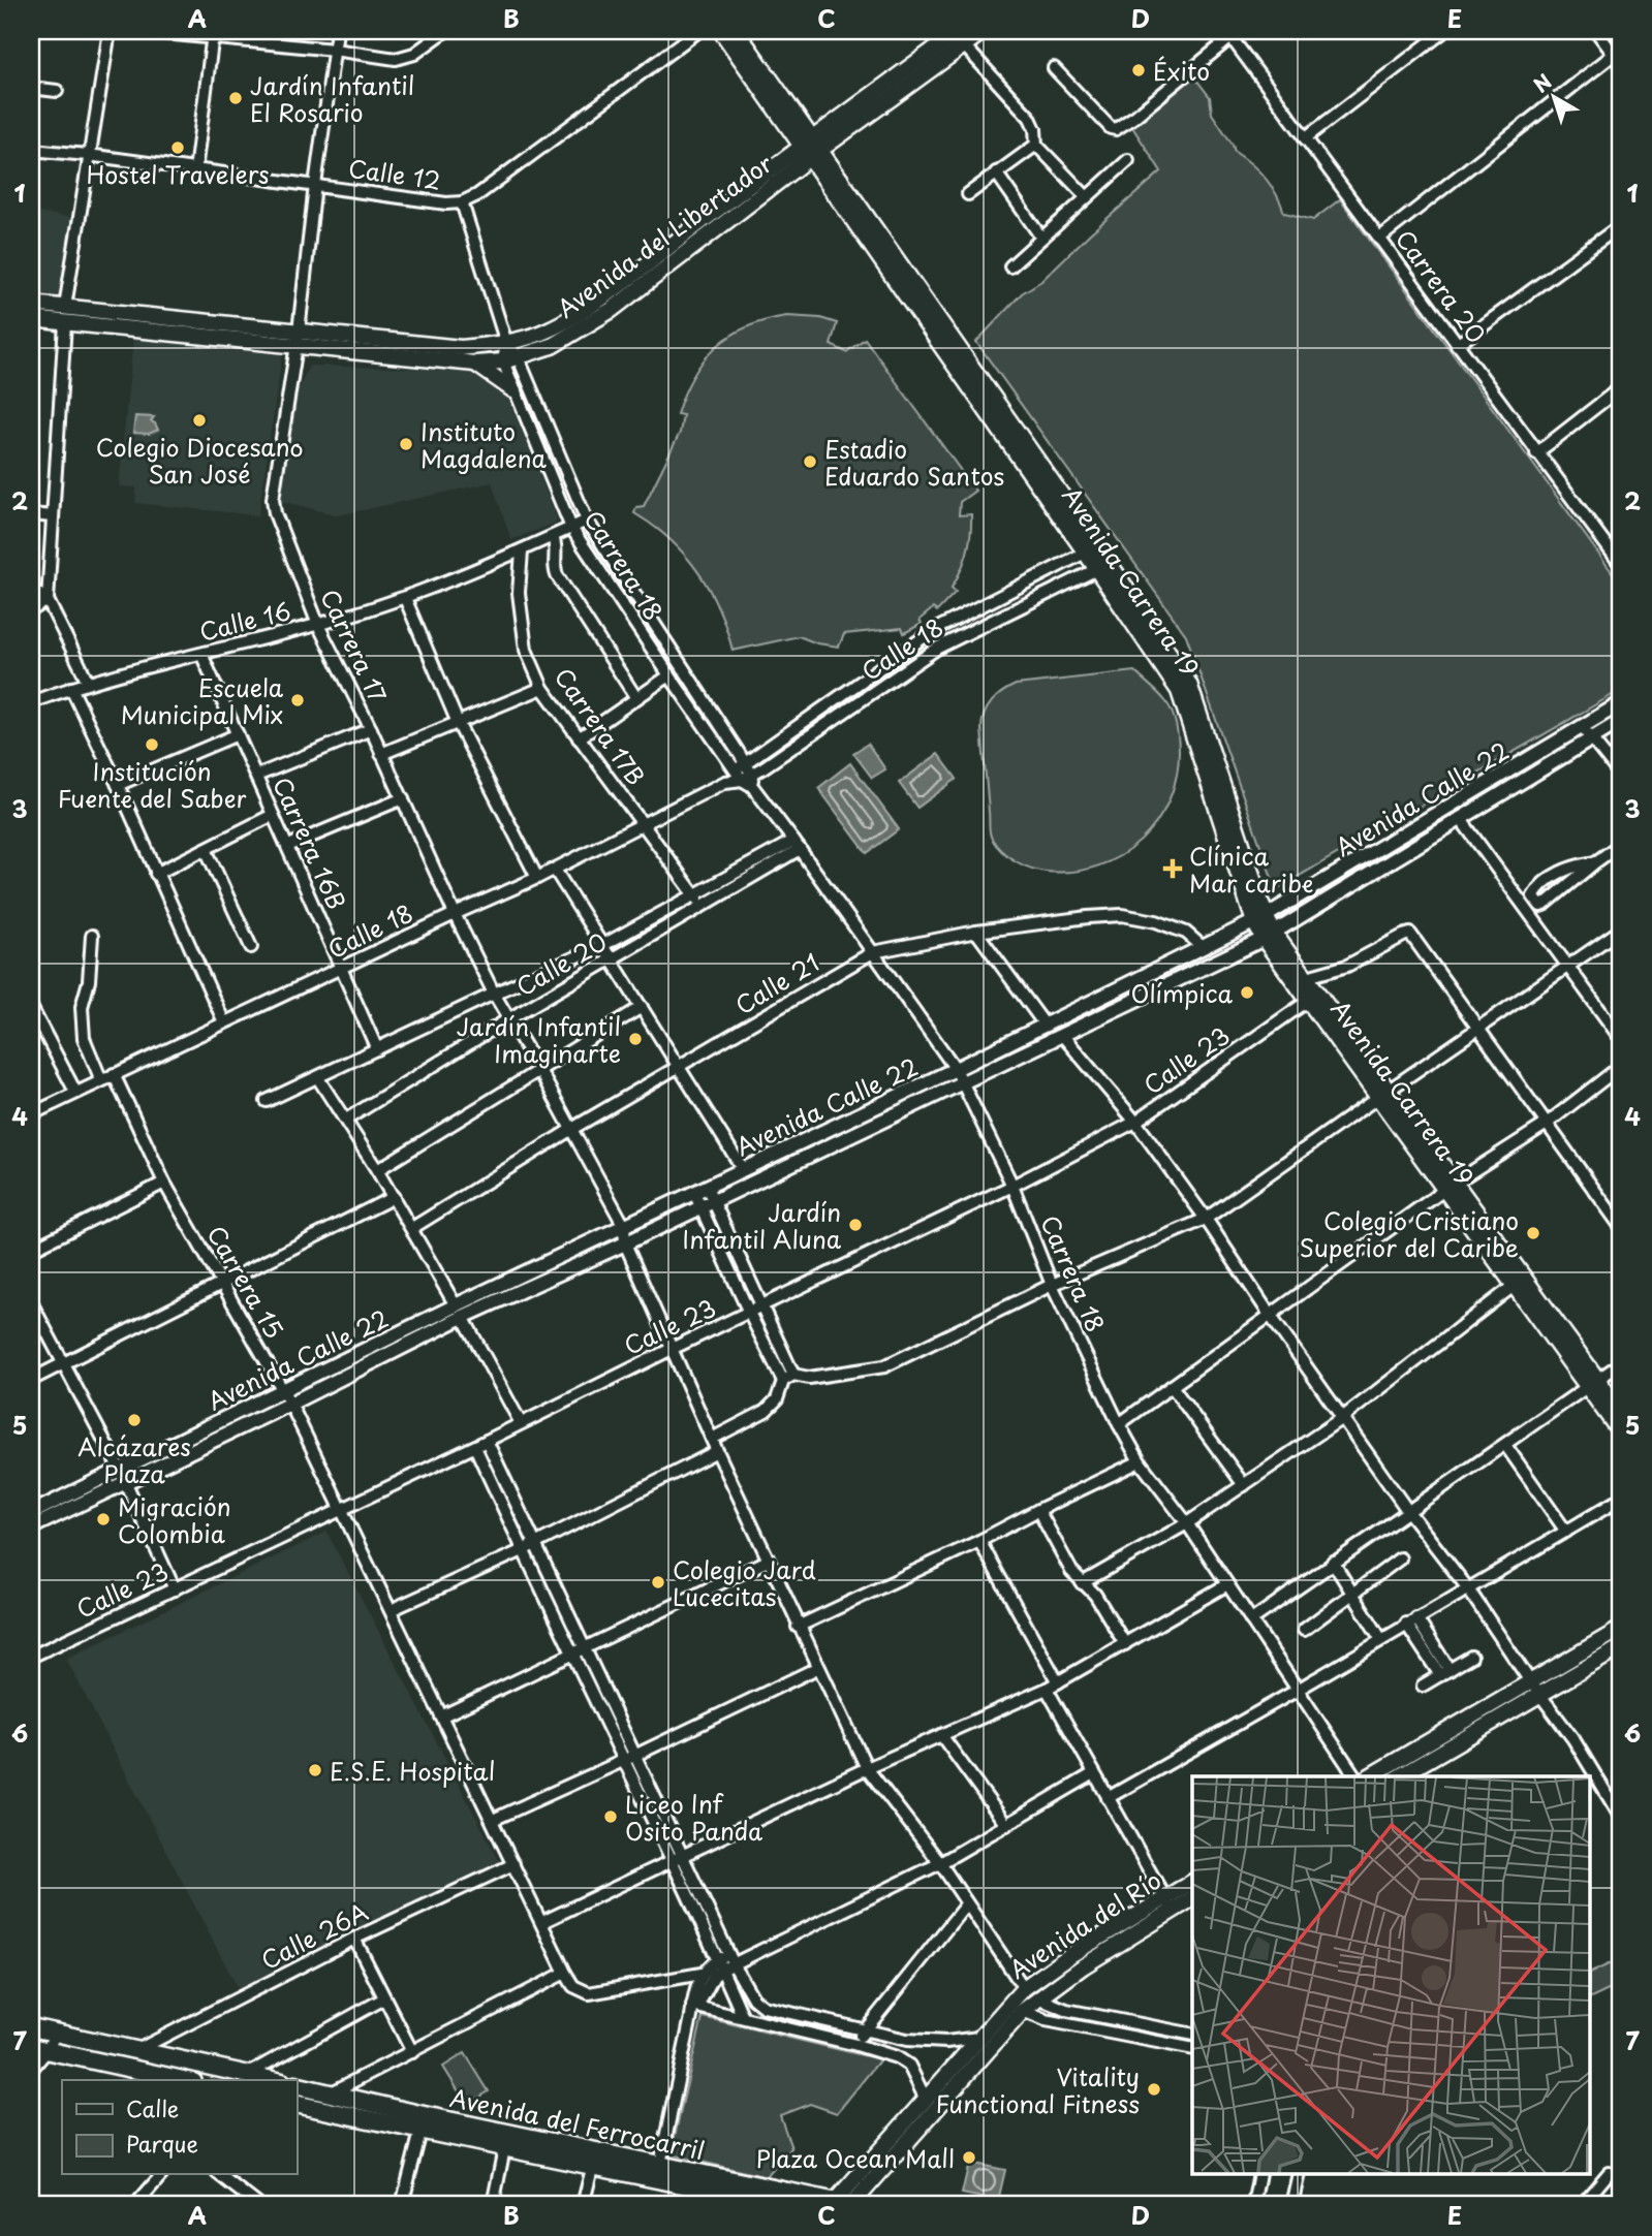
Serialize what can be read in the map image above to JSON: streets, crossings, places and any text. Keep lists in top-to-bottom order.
{
  "streets": {
    "main road": [
      "Avenida del Libertador",
      "Avenida Carrera 19",
      "Avenida del Río",
      "Avenida del Ferrocarril"
    ],
    "street": [
      "Calle 12",
      "Carrera 20",
      "Carrera 18",
      "Calle 16",
      "Carrera 17",
      "Calle 18",
      "Carrera 17B",
      "Avenida Calle 22",
      "Carrera 16B",
      "Calle 20",
      "Calle 21",
      "Calle 23",
      "Carrera 15",
      "Calle 26A"
    ]
  },
  "crossings": [
    ["Calle 12", "Carrera 18"],
    ["Calle 12", "Carrera 17"],
    ["Avenida del Libertador", "Carrera 18"],
    ["Avenida del Libertador", "Avenida Carrera 19"],
    ["Avenida del Libertador", "Carrera 17"],
    ["Carrera 18", "Calle 16"],
    ["Carrera 18", "Calle 18"],
    ["Carrera 18", "Avenida Calle 22"],
    ["Carrera 18", "Calle 20"],
    ["Carrera 18", "Calle 21"],
    ["Carrera 18", "Calle 23"],
    ["Avenida Carrera 19", "Calle 18"],
    ["Avenida Carrera 19", "Avenida Calle 22"],
    ["Avenida Carrera 19", "Calle 23"],
    ["Calle 16", "Carrera 17"],
    ["Calle 16", "Carrera 17B"],
    ["Calle 16", "Carrera 16B"],
    ["Carrera 17", "Calle 18"],
    ["Carrera 17", "Avenida Calle 22"],
    ["Carrera 17", "Calle 20"],
    ["Carrera 17", "Calle 21"],
    ["Calle 18", "Carrera 17B"],
    ["Calle 18", "Carrera 16B"],
    ["Calle 18", "Carrera 15"],
    ["Carrera 17B", "Calle 20"],
    ["Avenida Calle 22", "Calle 21"],
    ["Avenida Calle 22", "Carrera 15"],
    ["Carrera 16B", "Calle 20"],
    ["Calle 23", "Carrera 15"],
    ["Carrera 15", "Calle 26A"],
    ["Avenida del Río", "Avenida del Ferrocarril"]
  ],
  "places": {
    "other": [
      "Éxito",
      "Jardín Infantil El Rosario",
      "Hostel Travelers",
      "Colegio Diocesano San José",
      "Instituto Magdalena",
      "Estadio Eduardo Santos",
      "Escuela Municipal Mix",
      "Institución Fuente del Saber",
      "Olímpica",
      "Jardín Infantil Imaginarte",
      "Jardín Infantil Aluna",
      "Colegio Cristiano Superior del Caribe",
      "Alcázares Plaza",
      "Migración Colombia",
      "Colegio Jard Lucecitas",
      "E.S.E. Hospital",
      "Liceo Inf Osito Panda",
      "Vitality Functional Fitness",
      "Plaza Ocean Mall"
    ],
    "health": ["Clínica Mar caribe"]
  },
  "legend": ["Calle", "Parque"],
  "north": "top left",
  "grid": {
    "columns": [
      "A",
      "B",
      "C",
      "D",
      "E"
    ],
    "rows": [
      "1",
      "2",
      "3",
      "4",
      "5",
      "6",
      "7"
    ]
  }
}
